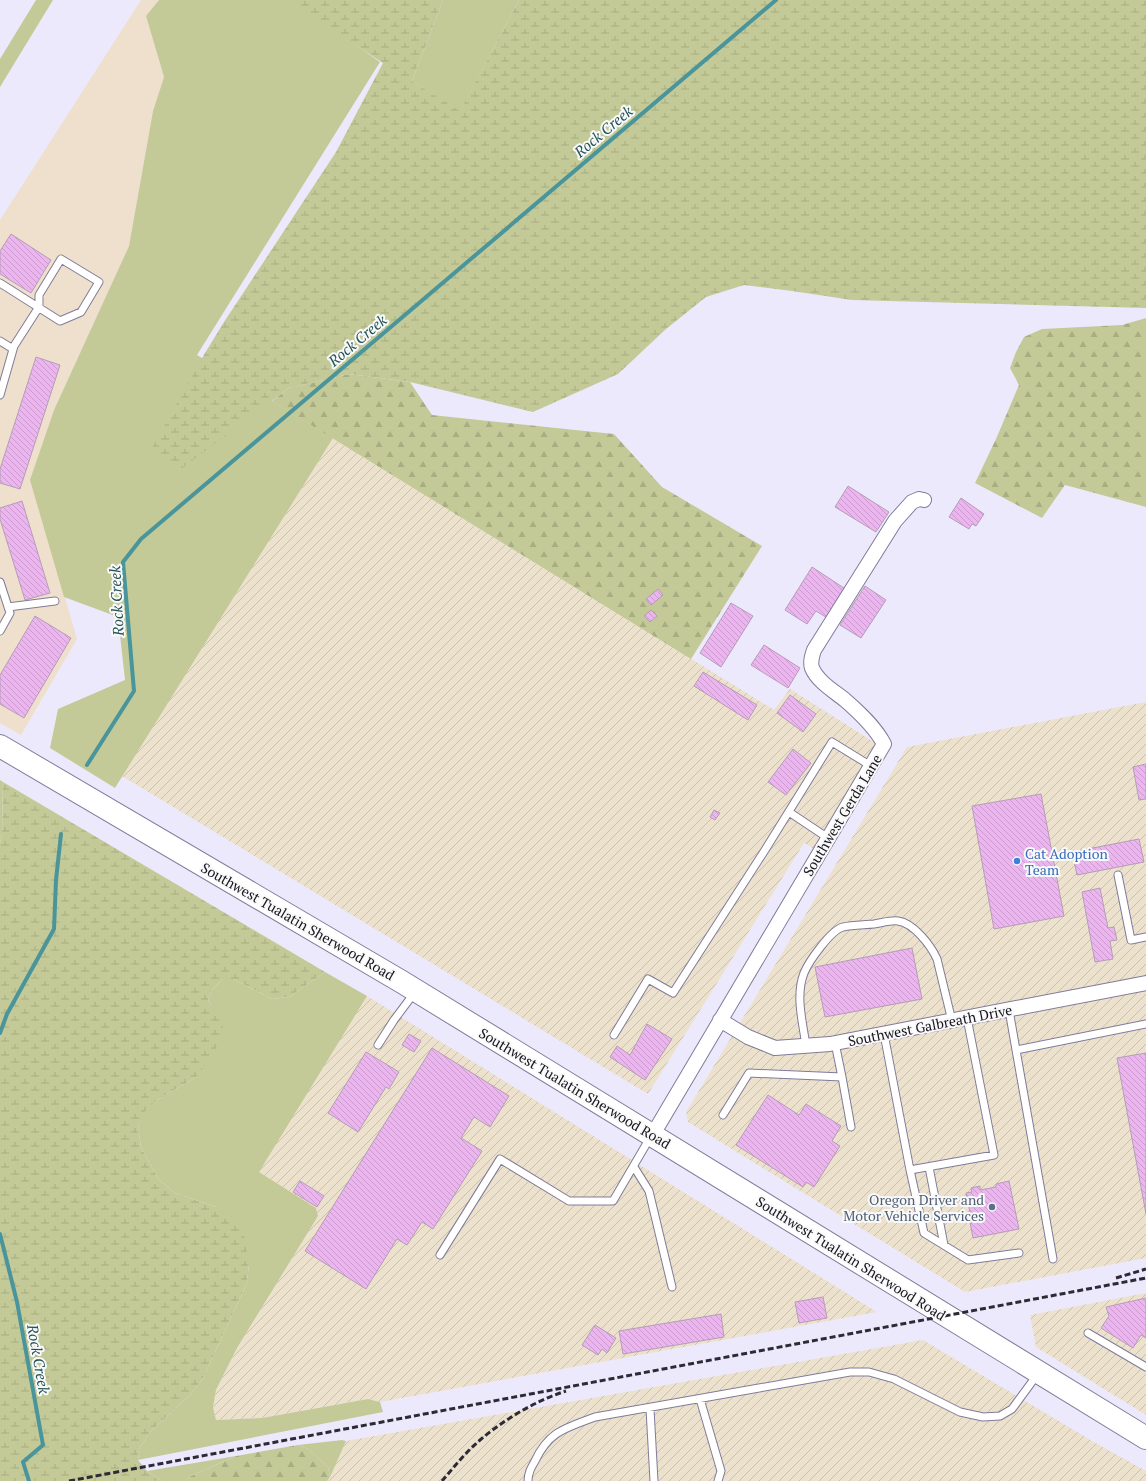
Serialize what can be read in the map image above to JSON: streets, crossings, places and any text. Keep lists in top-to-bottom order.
{
  "streets": {
    "highway": ["Southwest Tualatin Sherwood Road"],
    "street": ["Southwest Gerda Lane", "Southwest Galbreath Drive"]
  },
  "crossings": [
    ["Southwest Gerda Lane", "Southwest Tualatin Sherwood Road"],
    ["Southwest Gerda Lane", "Southwest Galbreath Drive"]
  ],
  "water": ["Rock Creek"],
  "places": ["Cat Adoption Team", "Oregon Driver and Motor Vehicle Services"]
}
